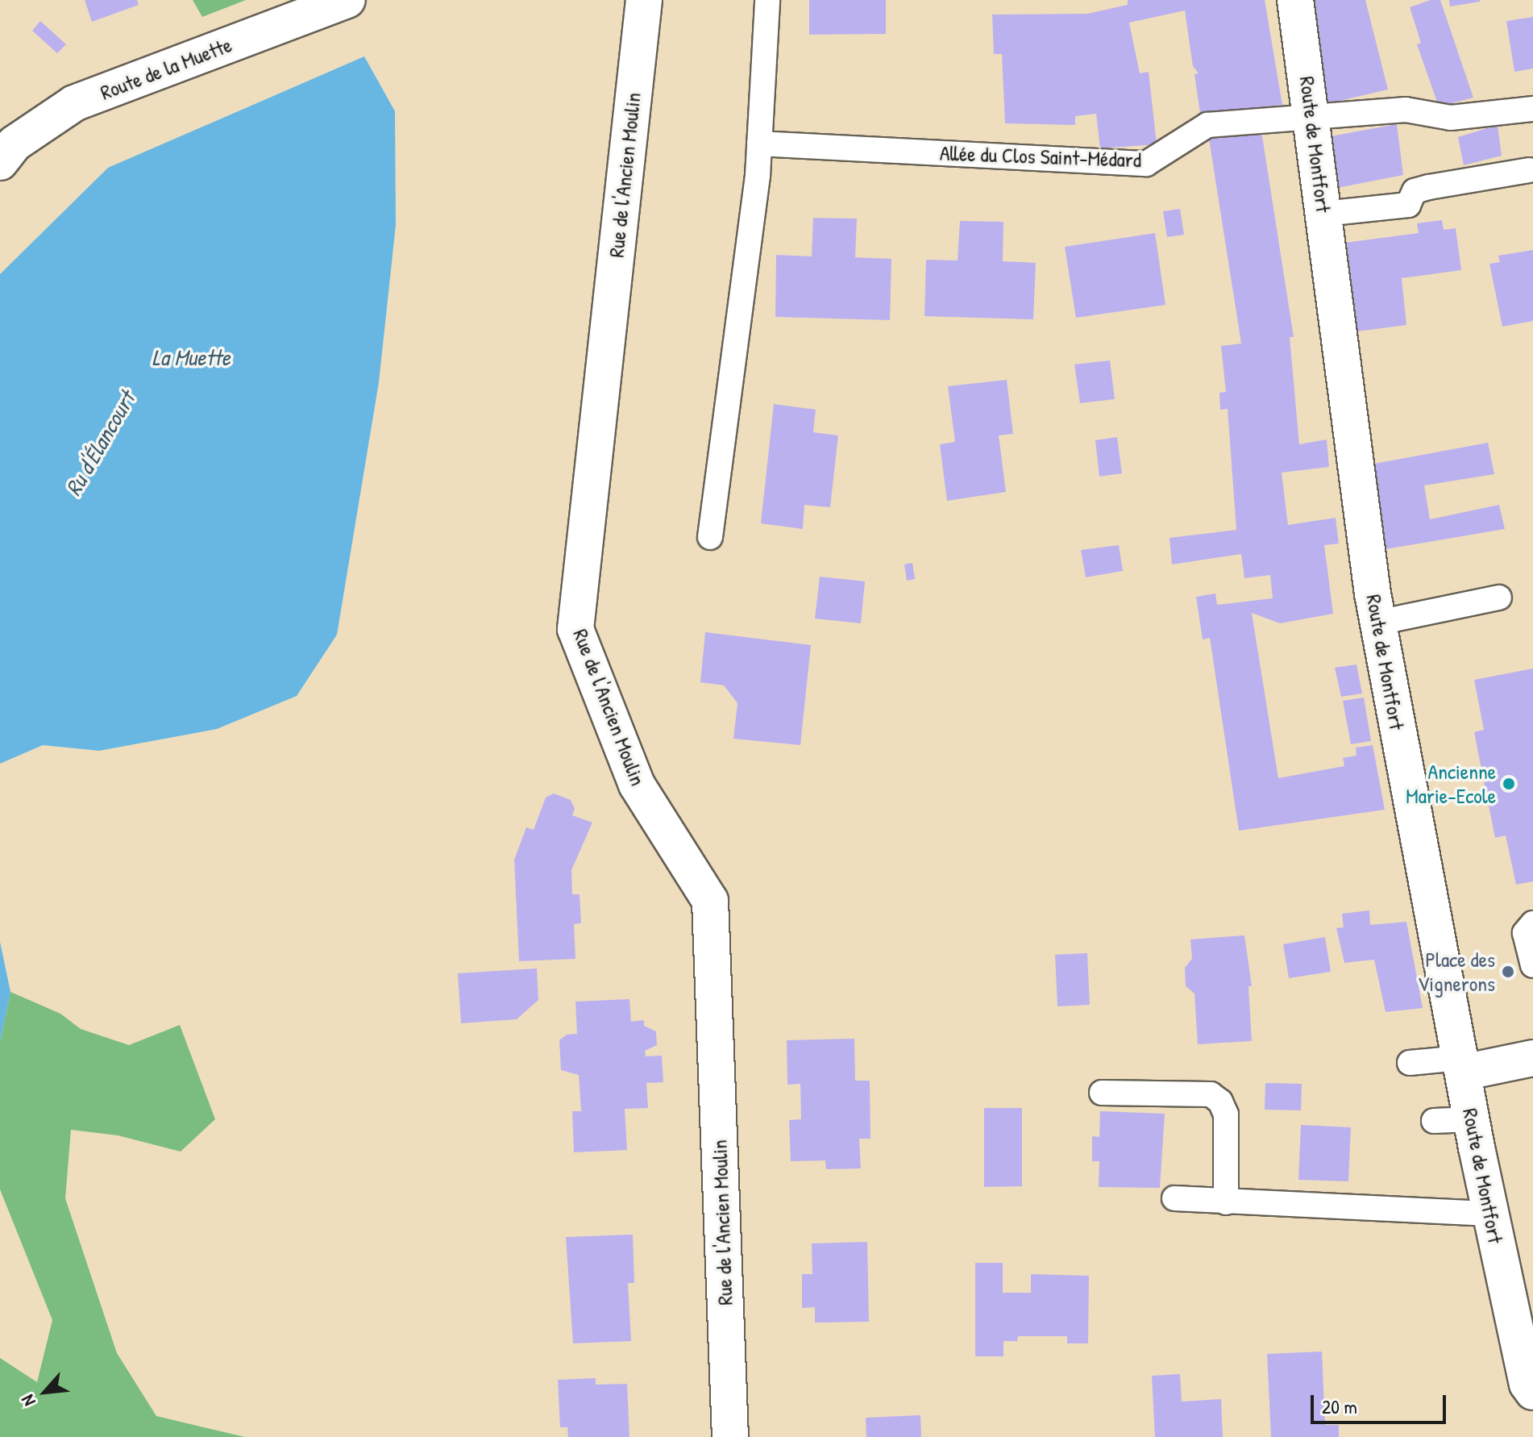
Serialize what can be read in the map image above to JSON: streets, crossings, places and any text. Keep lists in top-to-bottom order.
{
  "streets": {
    "street": ["Route de la Muette", "Route de Montfort", "Rue de l'Ancien Moulin"],
    "lane": ["Allée du Clos Saint-Médard"]
  },
  "crossings": [
    ["Route de Montfort", "Allée du Clos Saint-Médard"]
  ],
  "water": ["La Muette", "Ru d'Élancourt"],
  "places": ["Ancienne Marie-Ecole", "Place des Vignerons"],
  "scale_bar": "20 m",
  "north": "bottom left"
}
